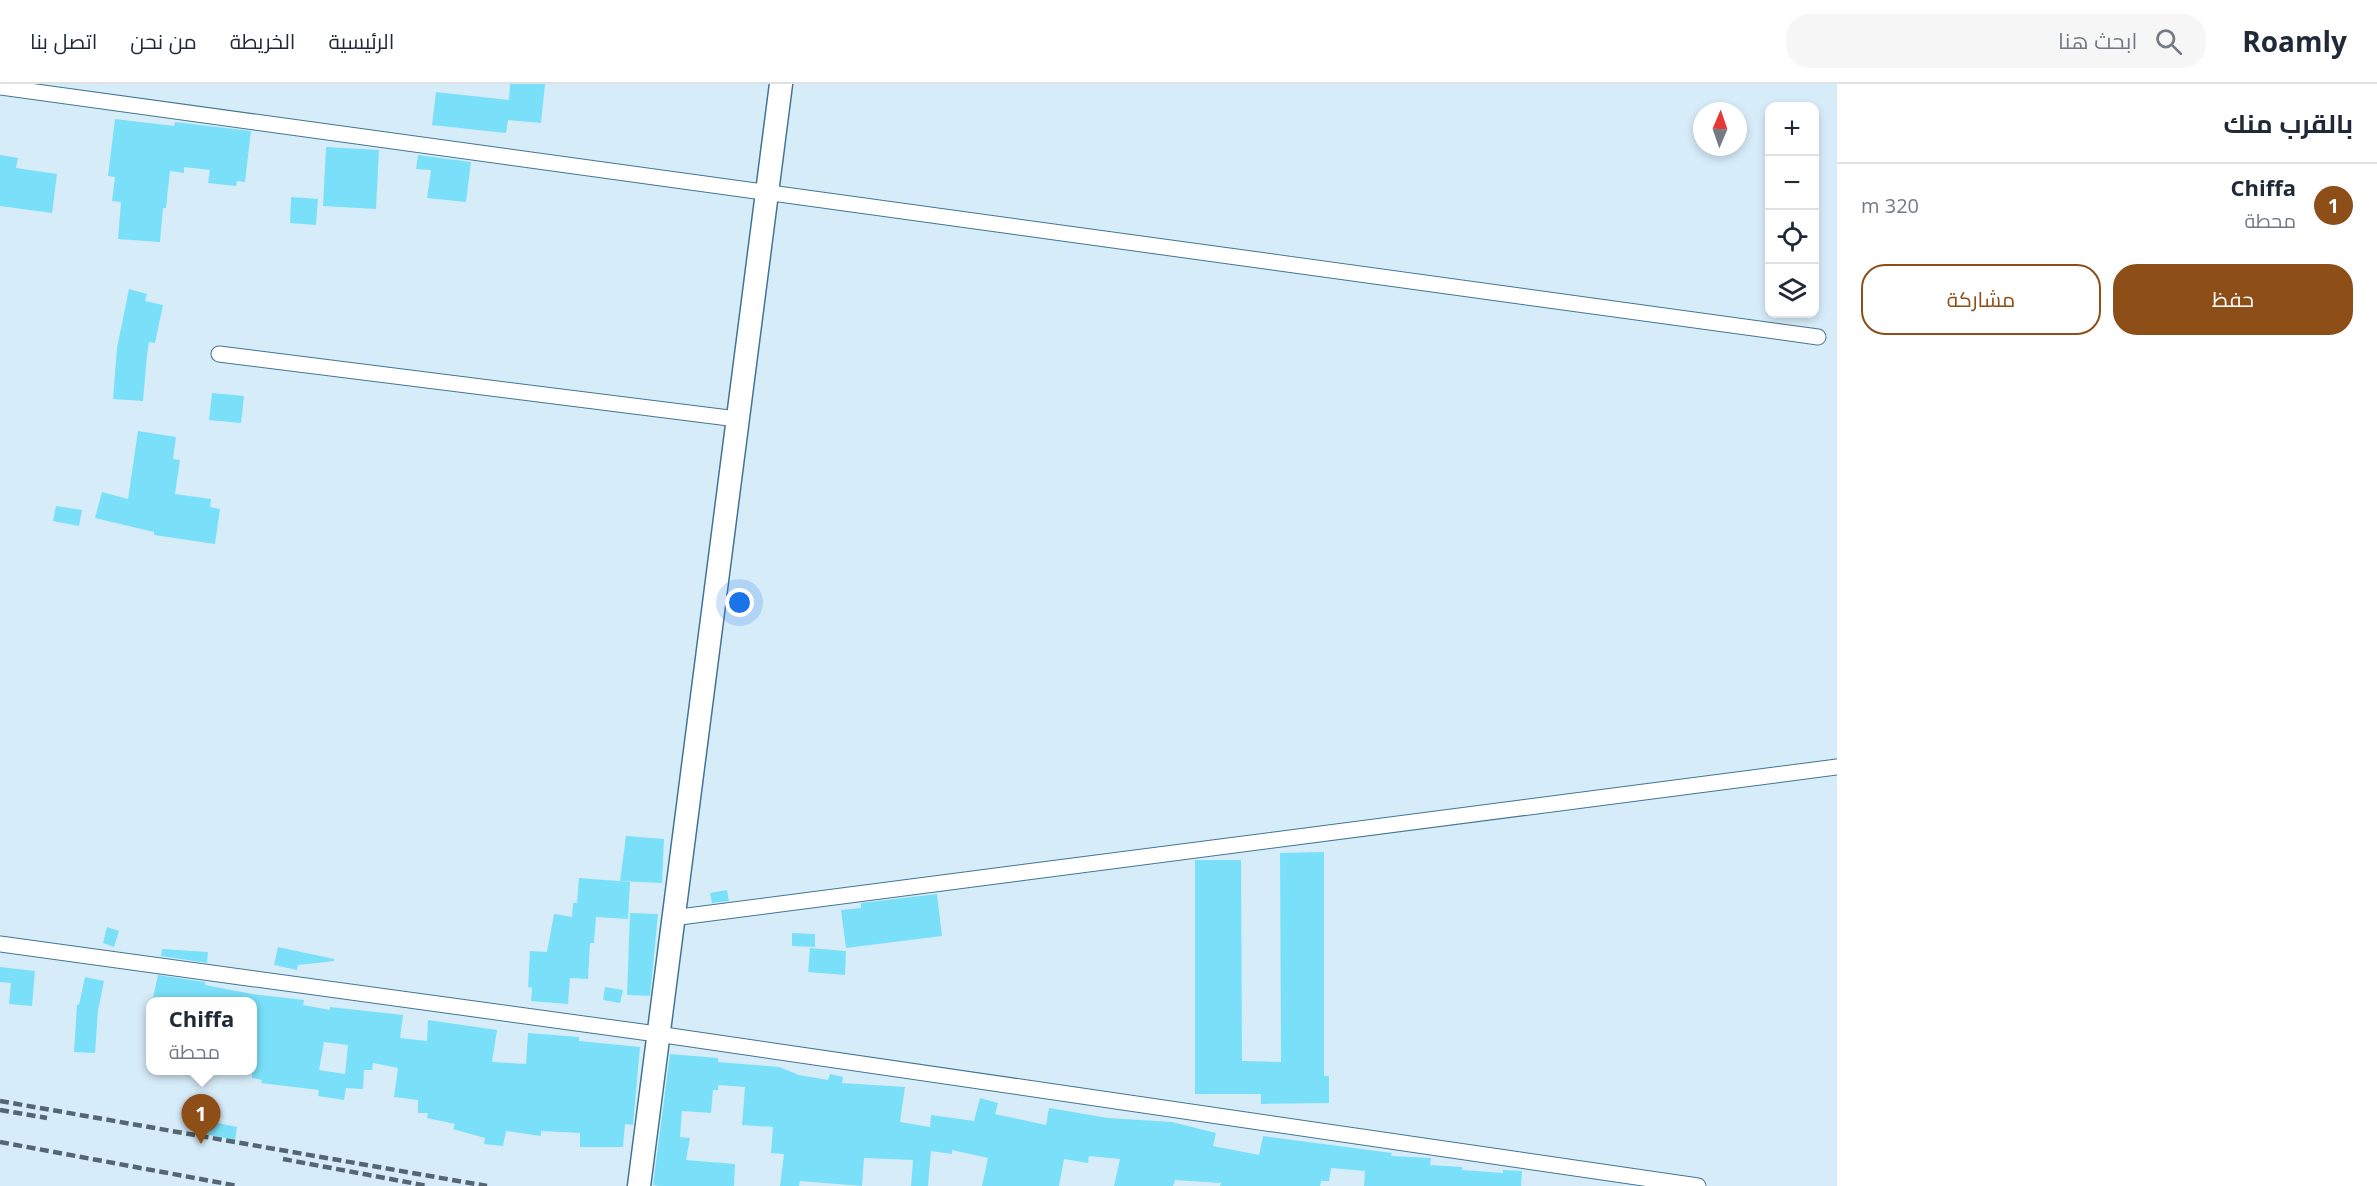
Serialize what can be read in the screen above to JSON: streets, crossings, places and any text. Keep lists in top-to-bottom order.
{
  "north": "top",
  "page": {
    "header": "Roamly",
    "search": "ابحث هنا",
    "nav": [
      "الرئيسية",
      "الخريطة",
      "من نحن",
      "اتصل بنا"
    ],
    "heading": "بالقرب منك",
    "map_buttons": ["+", "−"],
    "list": [
      {
        "mark": "1",
        "name": "Chiffa",
        "note": "محطة",
        "value": "320 m"
      }
    ],
    "buttons": ["حفظ", "مشاركة"],
    "popup": ["Chiffa", "محطة"],
    "pins": "1"
  }
}
